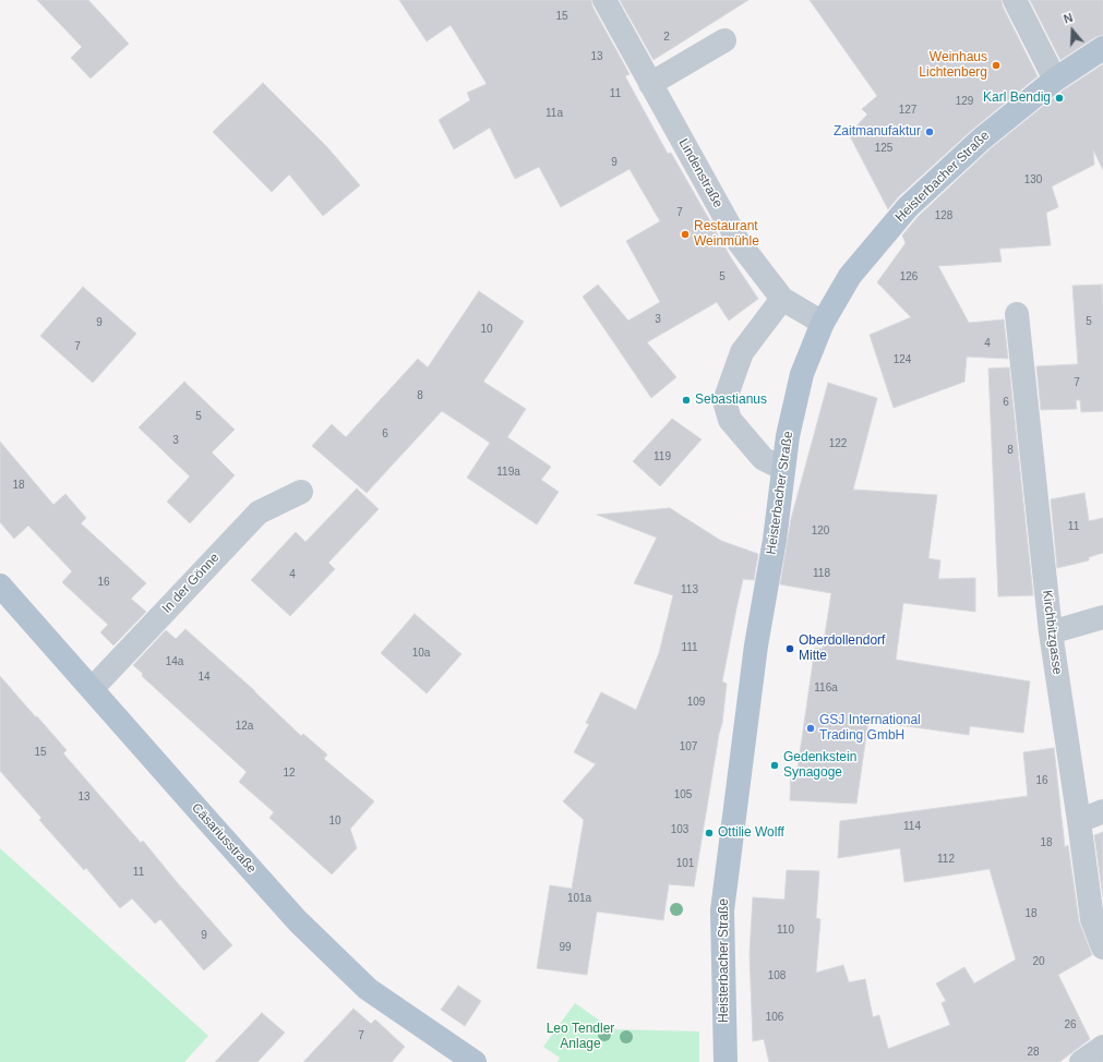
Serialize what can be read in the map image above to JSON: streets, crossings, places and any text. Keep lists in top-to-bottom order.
{
  "streets": {
    "main road": ["Heisterbacher Straße", "Cäsariusstraße"],
    "street": ["Lindenstraße", "In der Gönne", "Kirchbitzgasse"]
  },
  "crossings": [
    ["Lindenstraße", "Heisterbacher Straße"],
    ["In der Gönne", "Cäsariusstraße"]
  ],
  "parks": ["Leo Tendler Anlage"],
  "places": [
    "Weinhaus Lichtenberg",
    "Karl Bendig",
    "Zaitmanufaktur",
    "Restaurant Weinmühle",
    "Sebastianus",
    "Oberdollendorf Mitte",
    "GSJ International Trading GmbH",
    "Gedenkstein Synagoge",
    "Ottilie Wolff"
  ],
  "house_numbers": [
    "15",
    "2",
    "13",
    "11",
    "129",
    "127",
    "11a",
    "125",
    "9",
    "130",
    "7",
    "128",
    "5",
    "126",
    "3",
    "5",
    "9",
    "10",
    "4",
    "7",
    "124",
    "7",
    "8",
    "6",
    "5",
    "6",
    "3",
    "122",
    "8",
    "119",
    "119a",
    "18",
    "11",
    "120",
    "118",
    "4",
    "16",
    "113",
    "111",
    "10a",
    "14a",
    "14",
    "116a",
    "109",
    "12a",
    "107",
    "15",
    "12",
    "16",
    "105",
    "13",
    "10",
    "114",
    "103",
    "18",
    "112",
    "101",
    "11",
    "101a",
    "18",
    "110",
    "9",
    "99",
    "20",
    "108",
    "106",
    "26",
    "7",
    "28"
  ],
  "north": "top"
}
